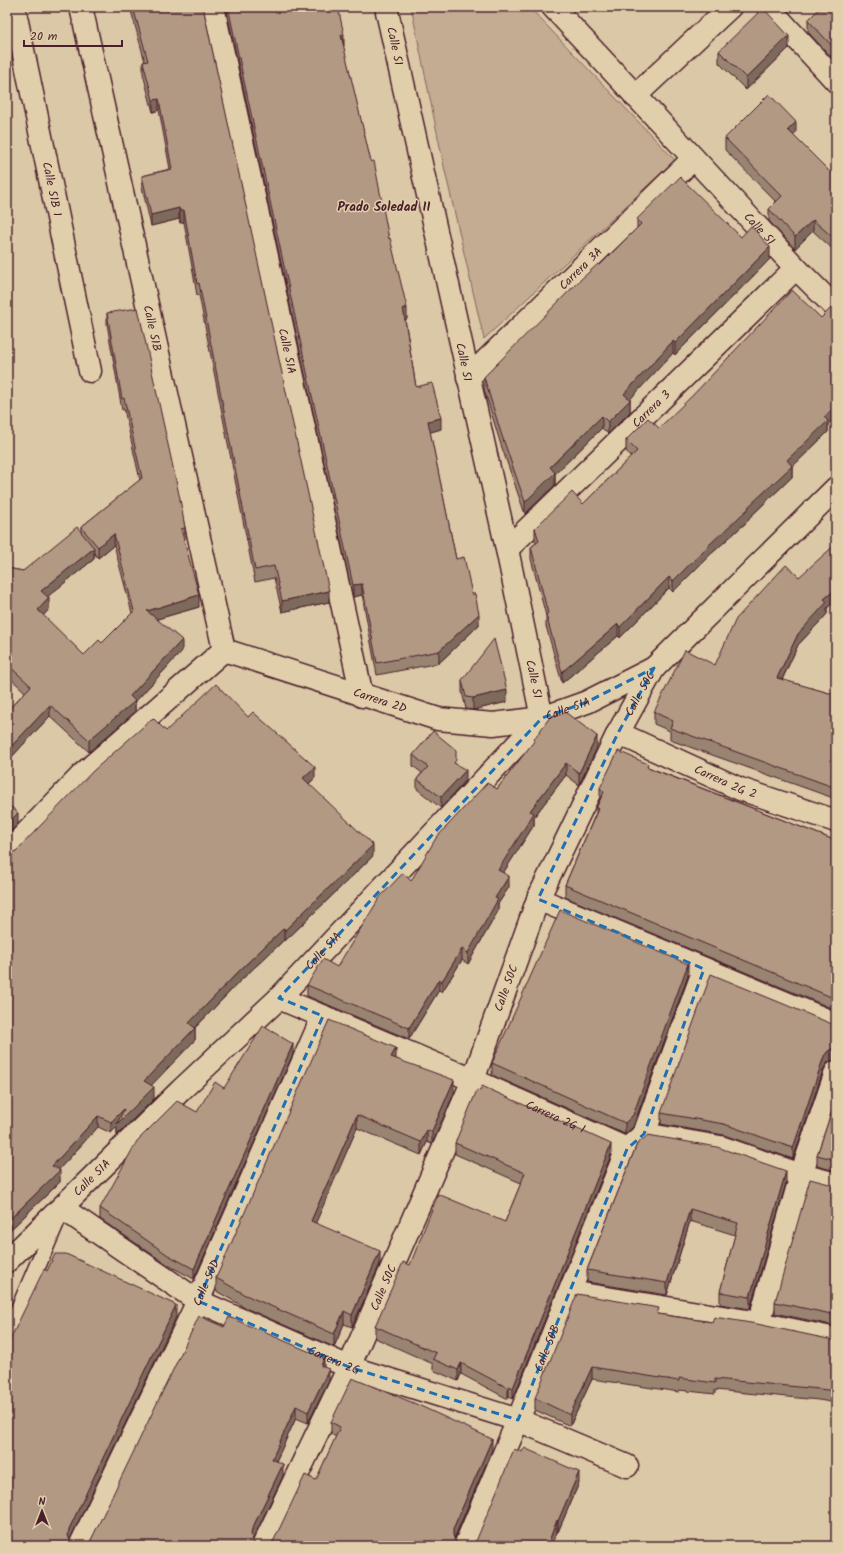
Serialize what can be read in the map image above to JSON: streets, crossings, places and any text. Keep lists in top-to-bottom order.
{
  "streets": {
    "street": [
      "Calle 51",
      "Calle 51B 1",
      "Carrera 3A",
      "Calle 51B",
      "Calle 51A",
      "Carrera 3",
      "Calle 50C",
      "Carrera 2D",
      "Carrera 2G 2",
      "Carrera 2G 1",
      "Calle 50D",
      "Calle 50B",
      "Carrera 2G"
    ]
  },
  "crossings": [
    ["Calle 51", "Carrera 3A"],
    ["Calle 51", "Calle 51A"],
    ["Calle 51", "Carrera 3"],
    ["Calle 51", "Carrera 2D"],
    ["Calle 51B", "Carrera 2D"],
    ["Calle 51A", "Calle 50C"],
    ["Calle 51A", "Carrera 2D"],
    ["Calle 51A", "Carrera 2G 1"],
    ["Calle 51A", "Carrera 2G"],
    ["Calle 50C", "Carrera 2G 2"],
    ["Calle 50C", "Carrera 2G 1"],
    ["Calle 50C", "Carrera 2G"],
    ["Carrera 2G 1", "Calle 50D"],
    ["Carrera 2G 1", "Calle 50B"],
    ["Calle 50D", "Carrera 2G"],
    ["Calle 50B", "Carrera 2G"]
  ],
  "districts": ["Prado Soledad II"],
  "scale_bar": "20 m",
  "north": "top"
}
